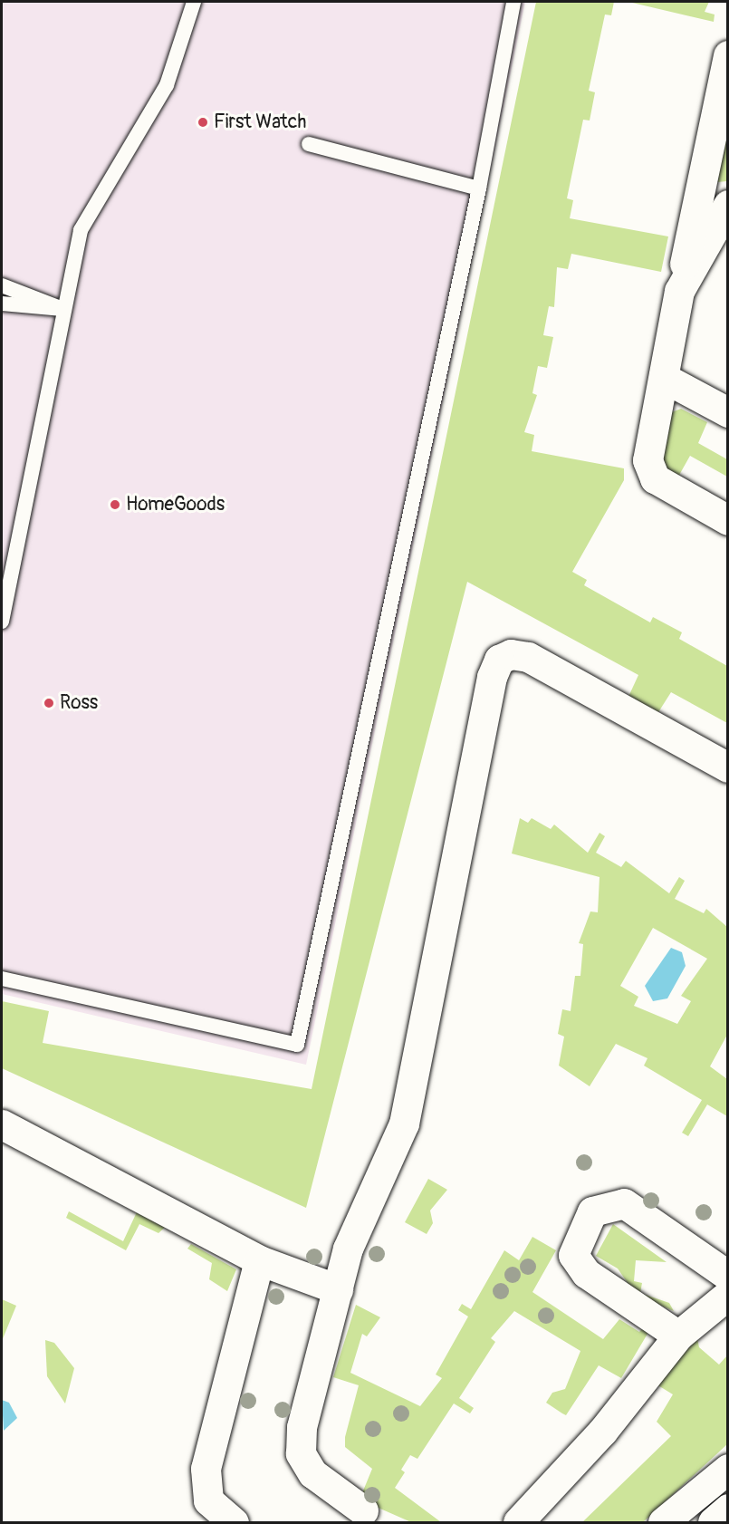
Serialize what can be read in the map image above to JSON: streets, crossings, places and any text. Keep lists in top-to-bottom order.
{
  "places": ["First Watch", "HomeGoods", "Ross"]
}
